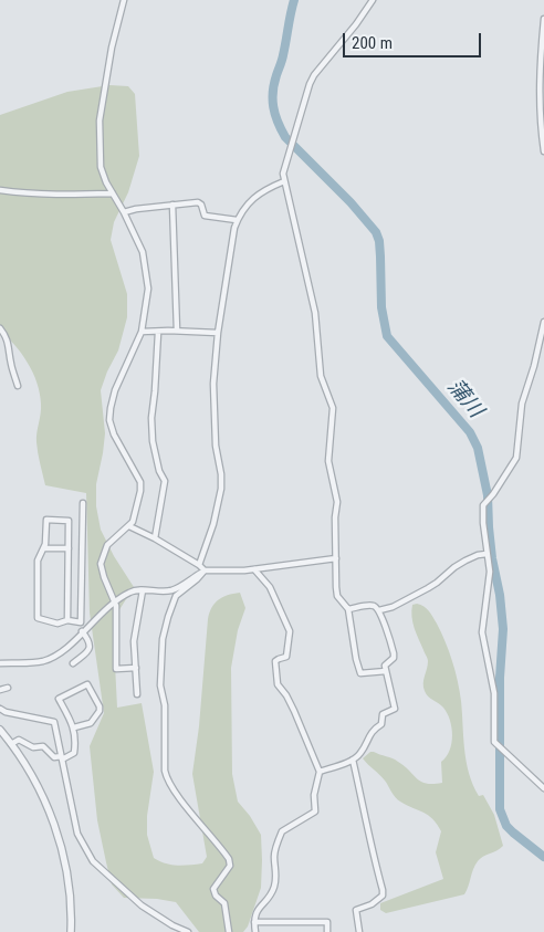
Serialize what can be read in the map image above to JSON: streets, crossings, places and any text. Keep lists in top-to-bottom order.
{
  "water": ["蒲川"],
  "scale_bar": "200 m"
}
